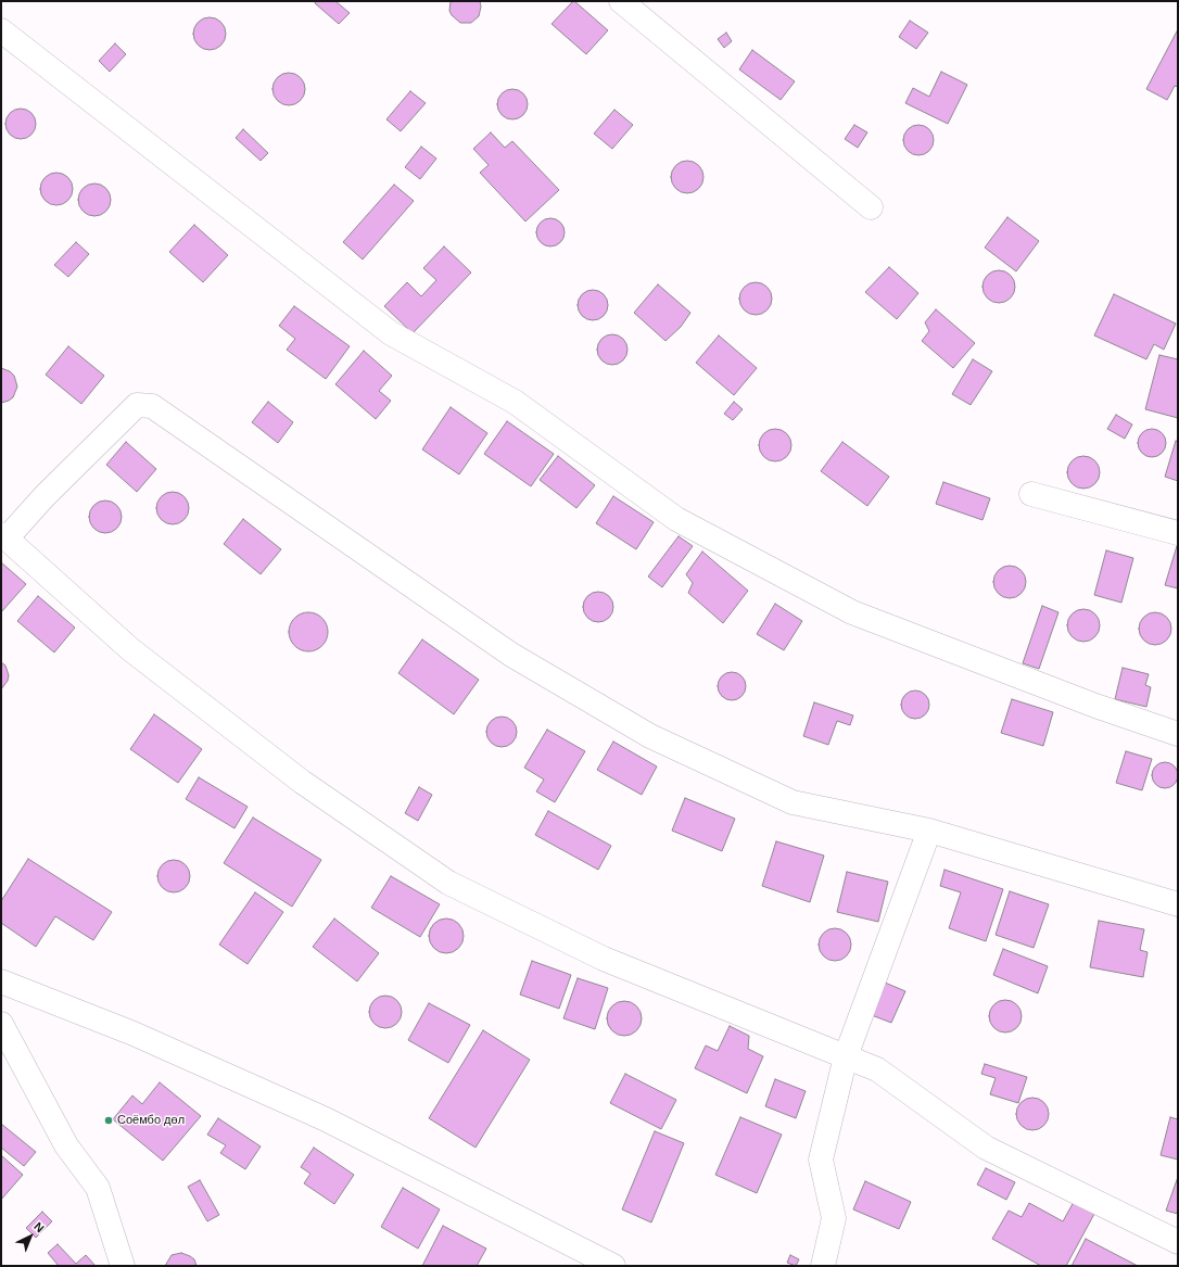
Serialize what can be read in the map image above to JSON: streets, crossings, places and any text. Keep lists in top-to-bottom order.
{
  "places": ["Соёмбо дөл"],
  "north": "top right"
}
